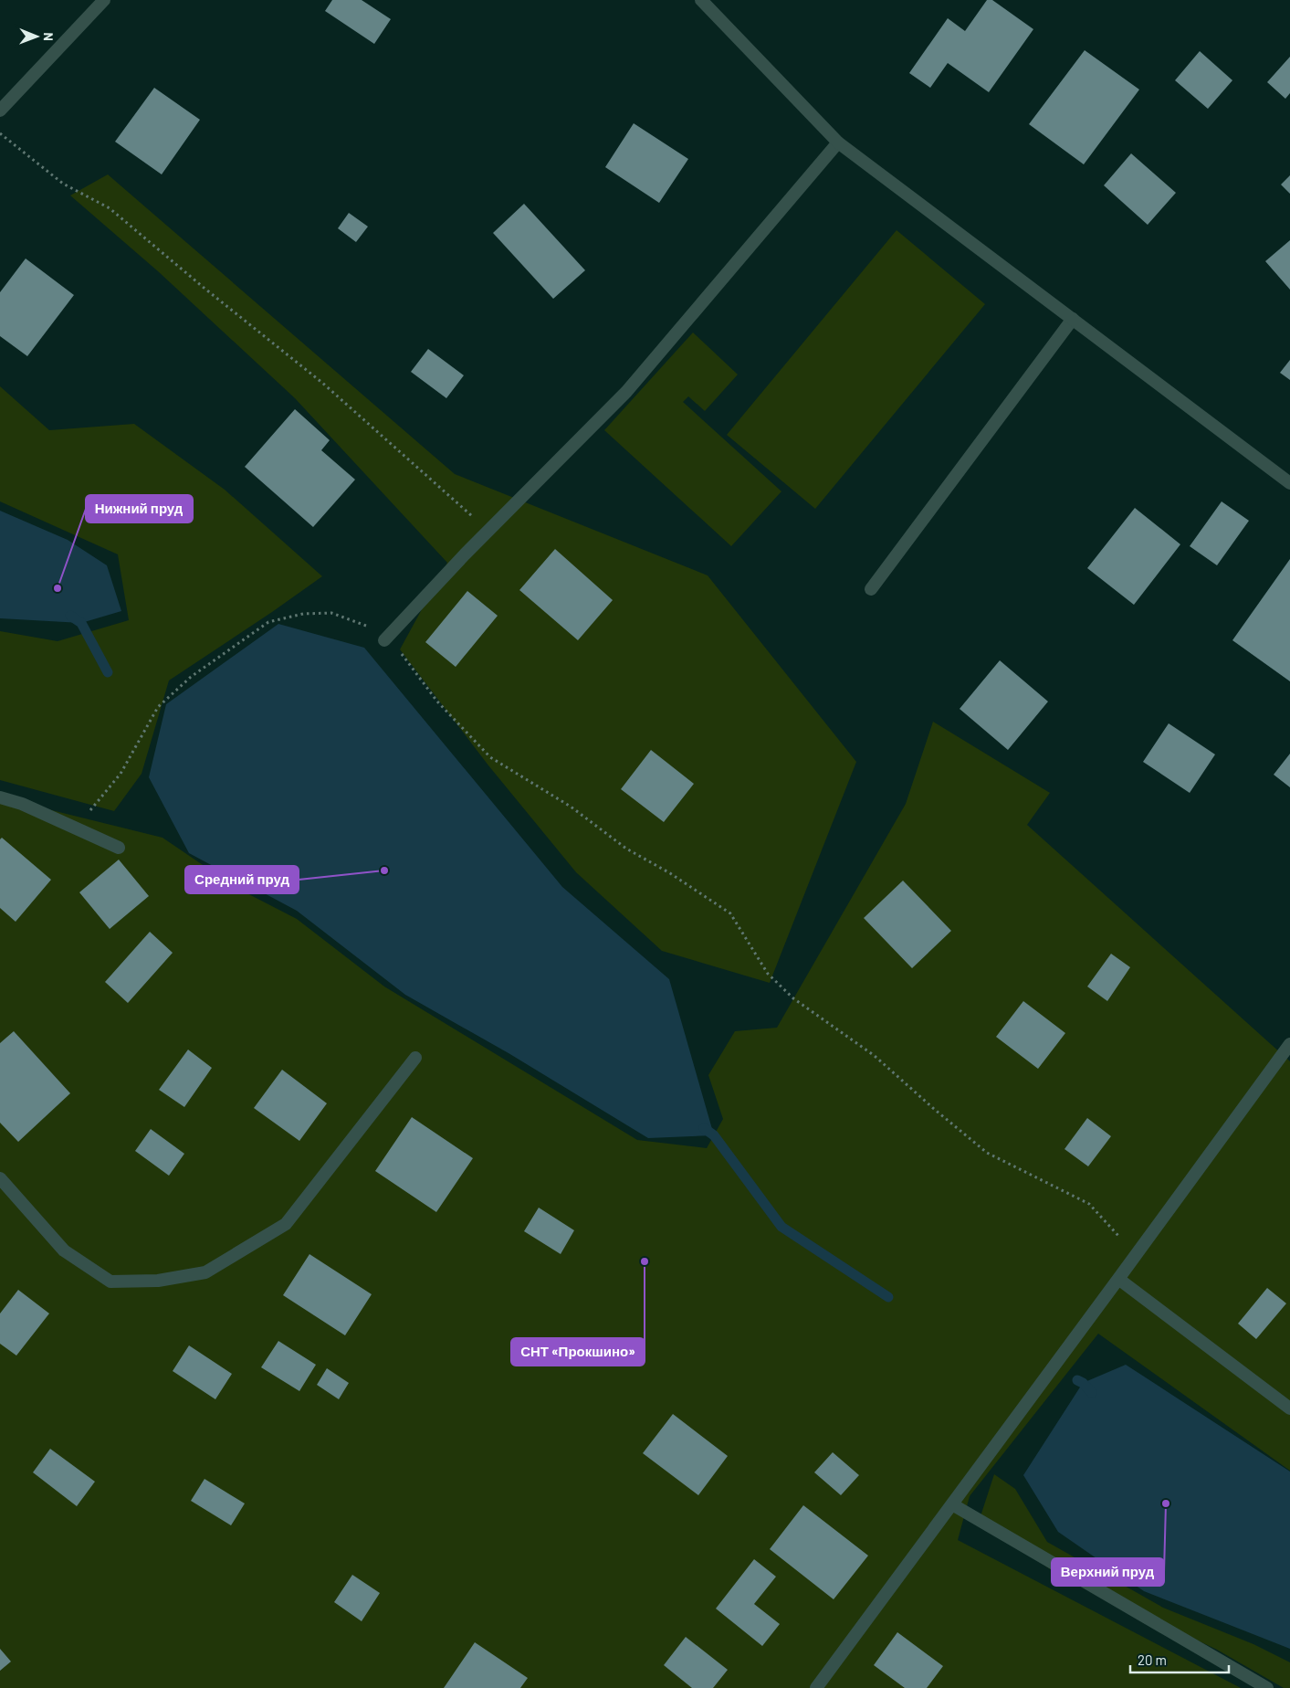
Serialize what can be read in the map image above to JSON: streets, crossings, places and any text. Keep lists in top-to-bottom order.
{
  "places": [
    "Нижний пруд",
    "Средний пруд",
    "СНТ «Прокшино»",
    "Верхний пруд"
  ],
  "scale_bar": "20 m",
  "north": "right"
}
